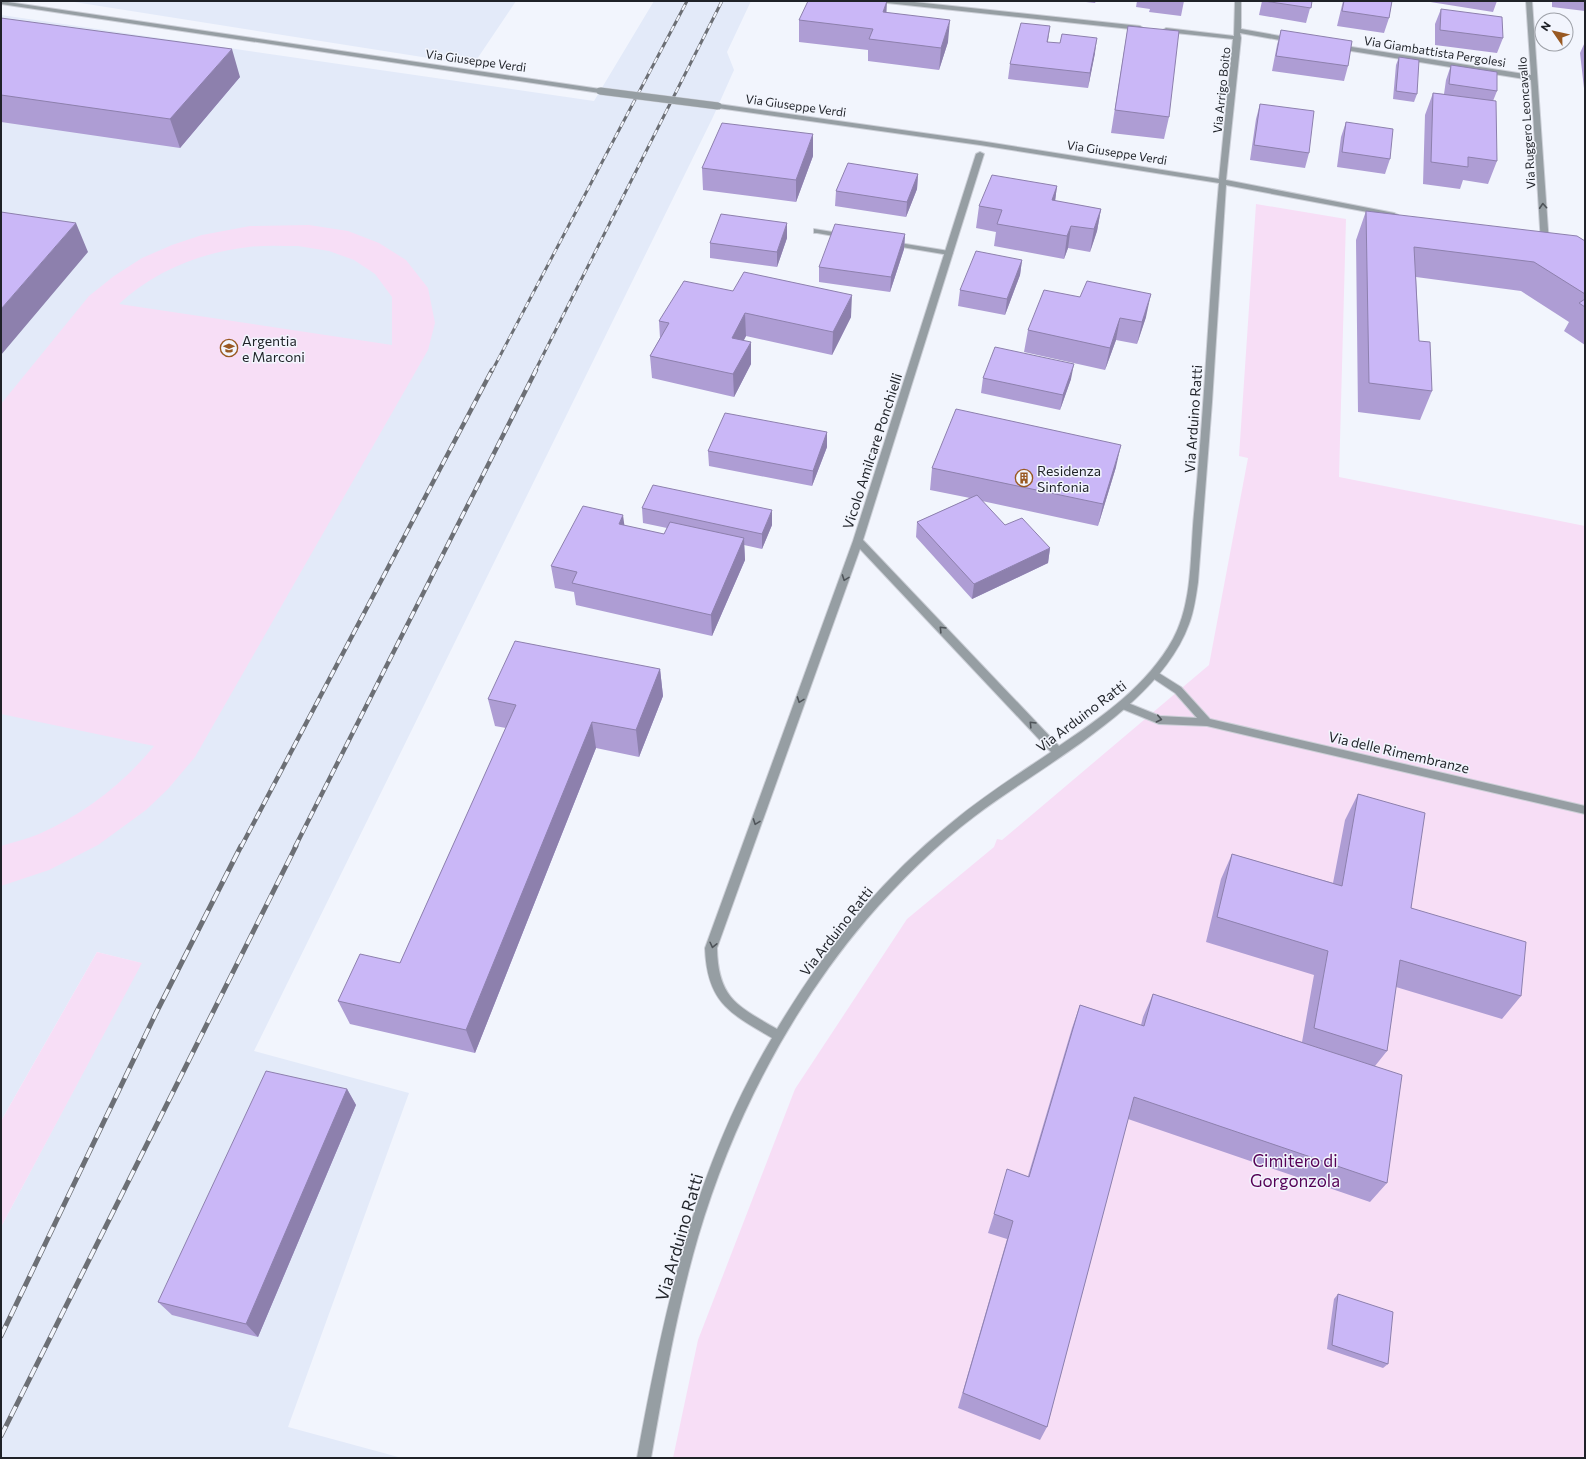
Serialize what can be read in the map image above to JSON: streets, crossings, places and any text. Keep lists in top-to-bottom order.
{
  "streets": {
    "street": [
      "Via Giambattista Pergolesi",
      "Via Giuseppe Verdi",
      "Via Arrigo Boito",
      "Via Ruggero Leoncavallo",
      "Via Arduino Ratti",
      "Vicolo Amilcare Ponchielli",
      "Via delle Rimembranze"
    ]
  },
  "crossings": [
    ["Via Giambattista Pergolesi", "Via Ruggero Leoncavallo"],
    ["Via Giuseppe Verdi", "Via Arrigo Boito"],
    ["Via Giuseppe Verdi", "Via Arduino Ratti"],
    ["Via Arrigo Boito", "Via Arduino Ratti"],
    ["Via Arduino Ratti", "Vicolo Amilcare Ponchielli"],
    ["Via Arduino Ratti", "Via delle Rimembranze"]
  ],
  "one_way": ["Via Ruggero Leoncavallo", "Vicolo Amilcare Ponchielli"],
  "parks": ["Cimitero di Gorgonzola"],
  "places": {
    "school or university": ["Argentia e Marconi"],
    "building": ["Residenza Sinfonia"]
  },
  "north": "top left"
}
